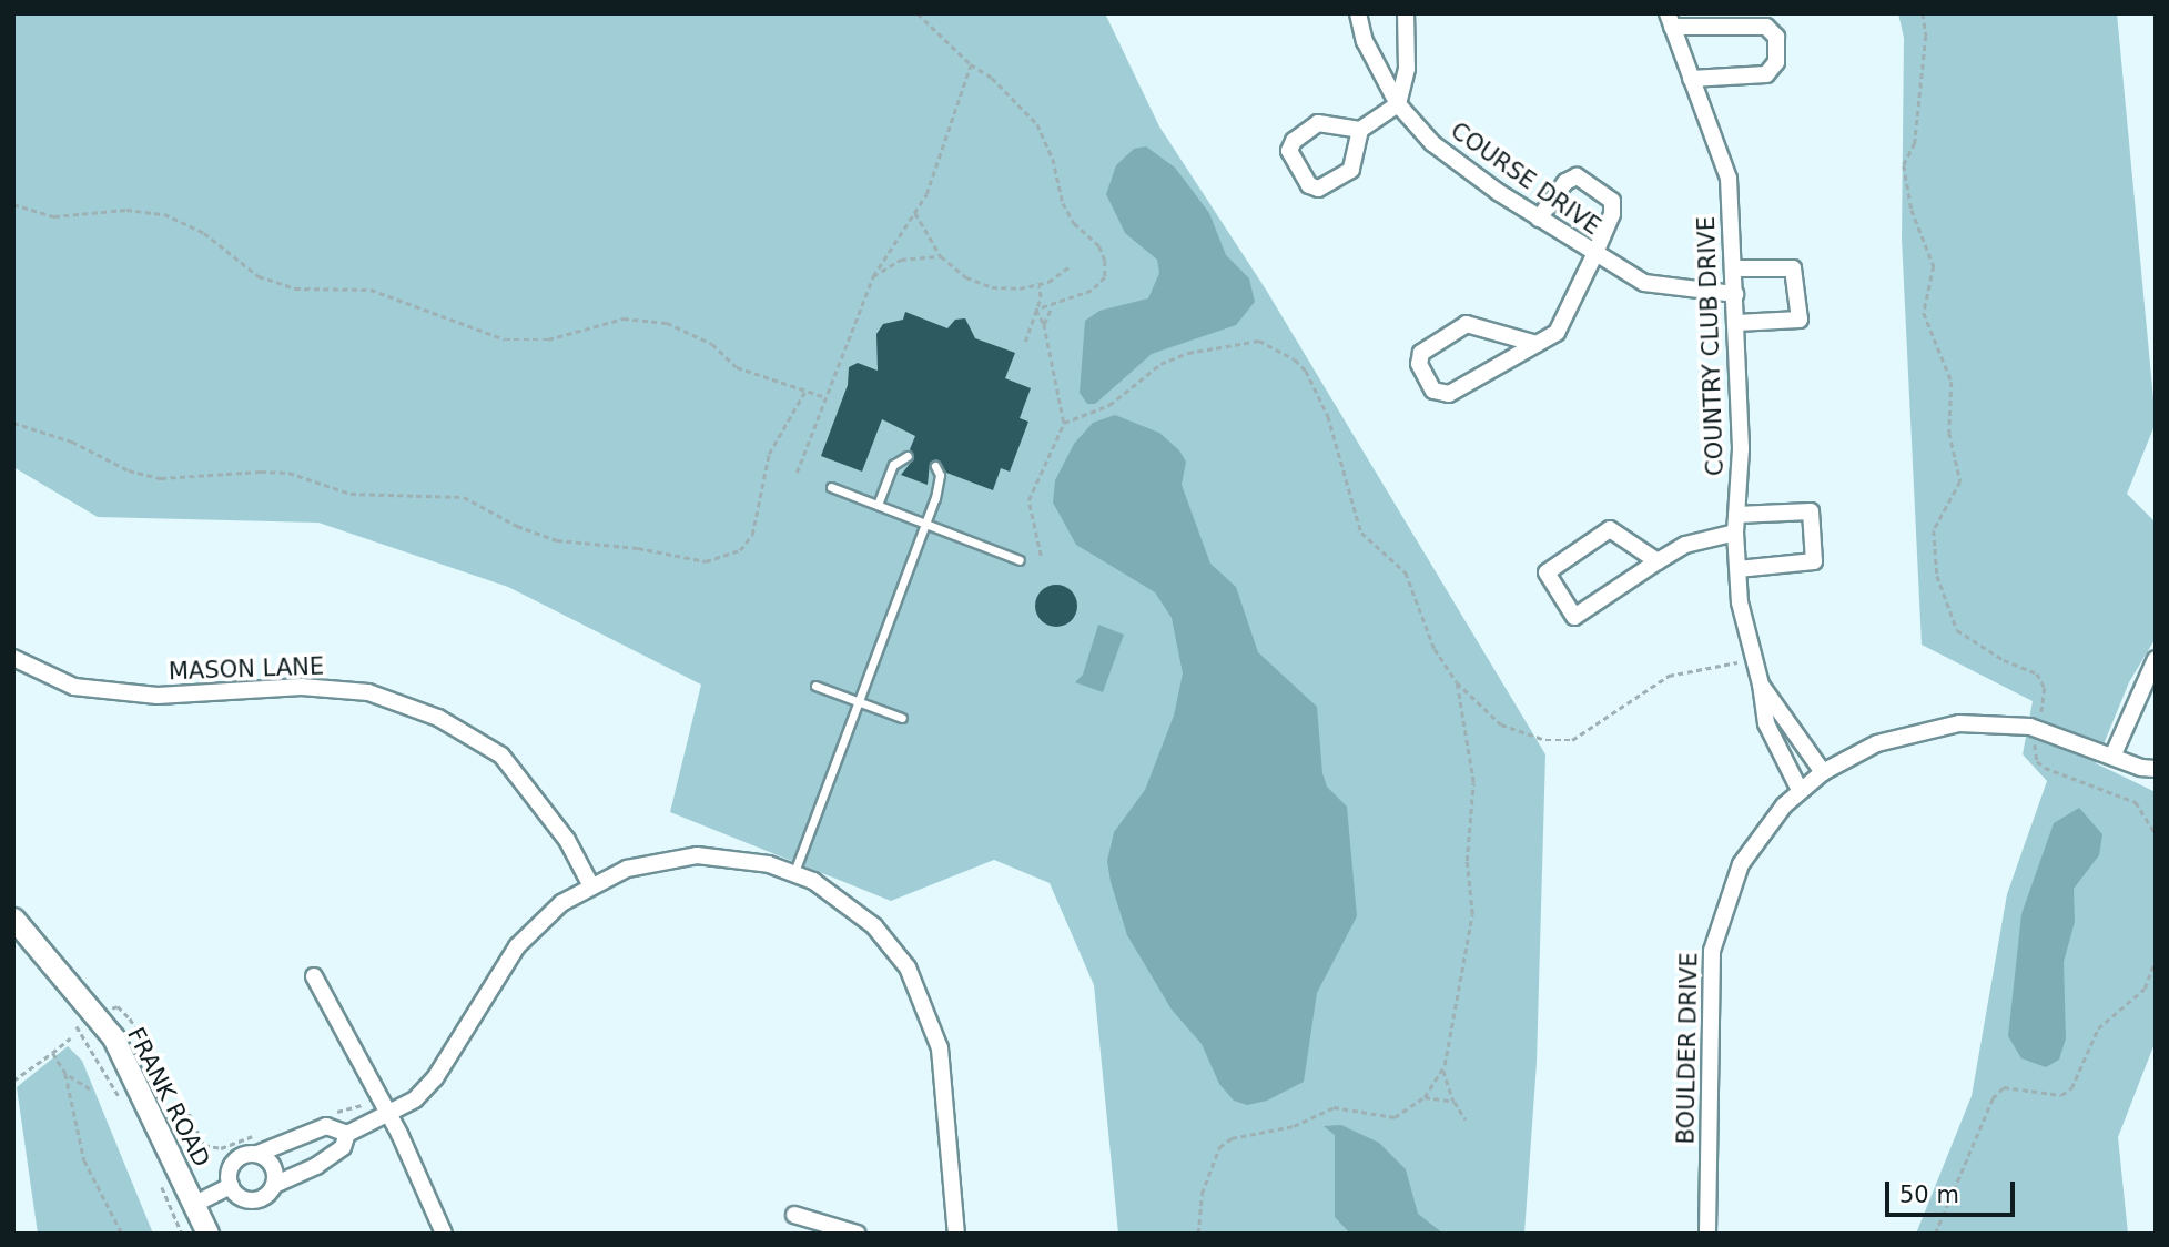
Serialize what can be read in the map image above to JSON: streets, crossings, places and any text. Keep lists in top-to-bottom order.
{
  "streets": {
    "street": [
      "COURSE DRIVE",
      "COUNTRY CLUB DRIVE",
      "MASON LANE",
      "BOULDER DRIVE",
      "FRANK ROAD"
    ]
  },
  "crossings": [
    ["COURSE DRIVE", "COUNTRY CLUB DRIVE"],
    ["COUNTRY CLUB DRIVE", "BOULDER DRIVE"]
  ],
  "scale_bar": "50 m"
}
